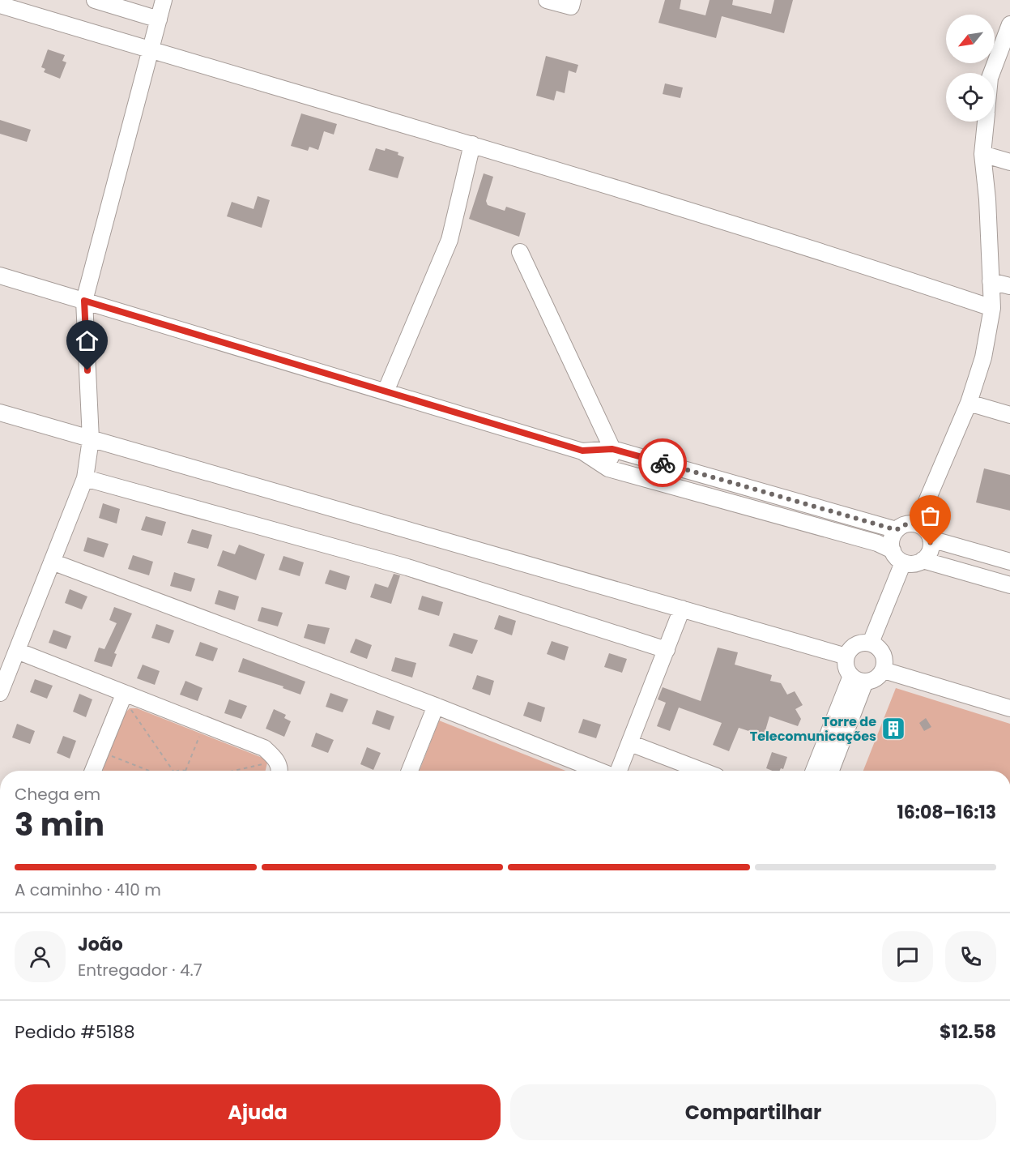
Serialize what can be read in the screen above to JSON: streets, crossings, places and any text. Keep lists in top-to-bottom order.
{
  "places": {
    "building": ["Torre de Telecomunicações"]
  },
  "north": "bottom left",
  "page": {
    "heading": ["3 min", "Chega em", "16:08–16:13"],
    "panel": [
      "João",
      "Entregador · 4.7",
      "Pedido #5188",
      "$12.58"
    ],
    "bar": "A caminho · 410 m",
    "buttons": ["Ajuda", "Compartilhar"]
  }
}
